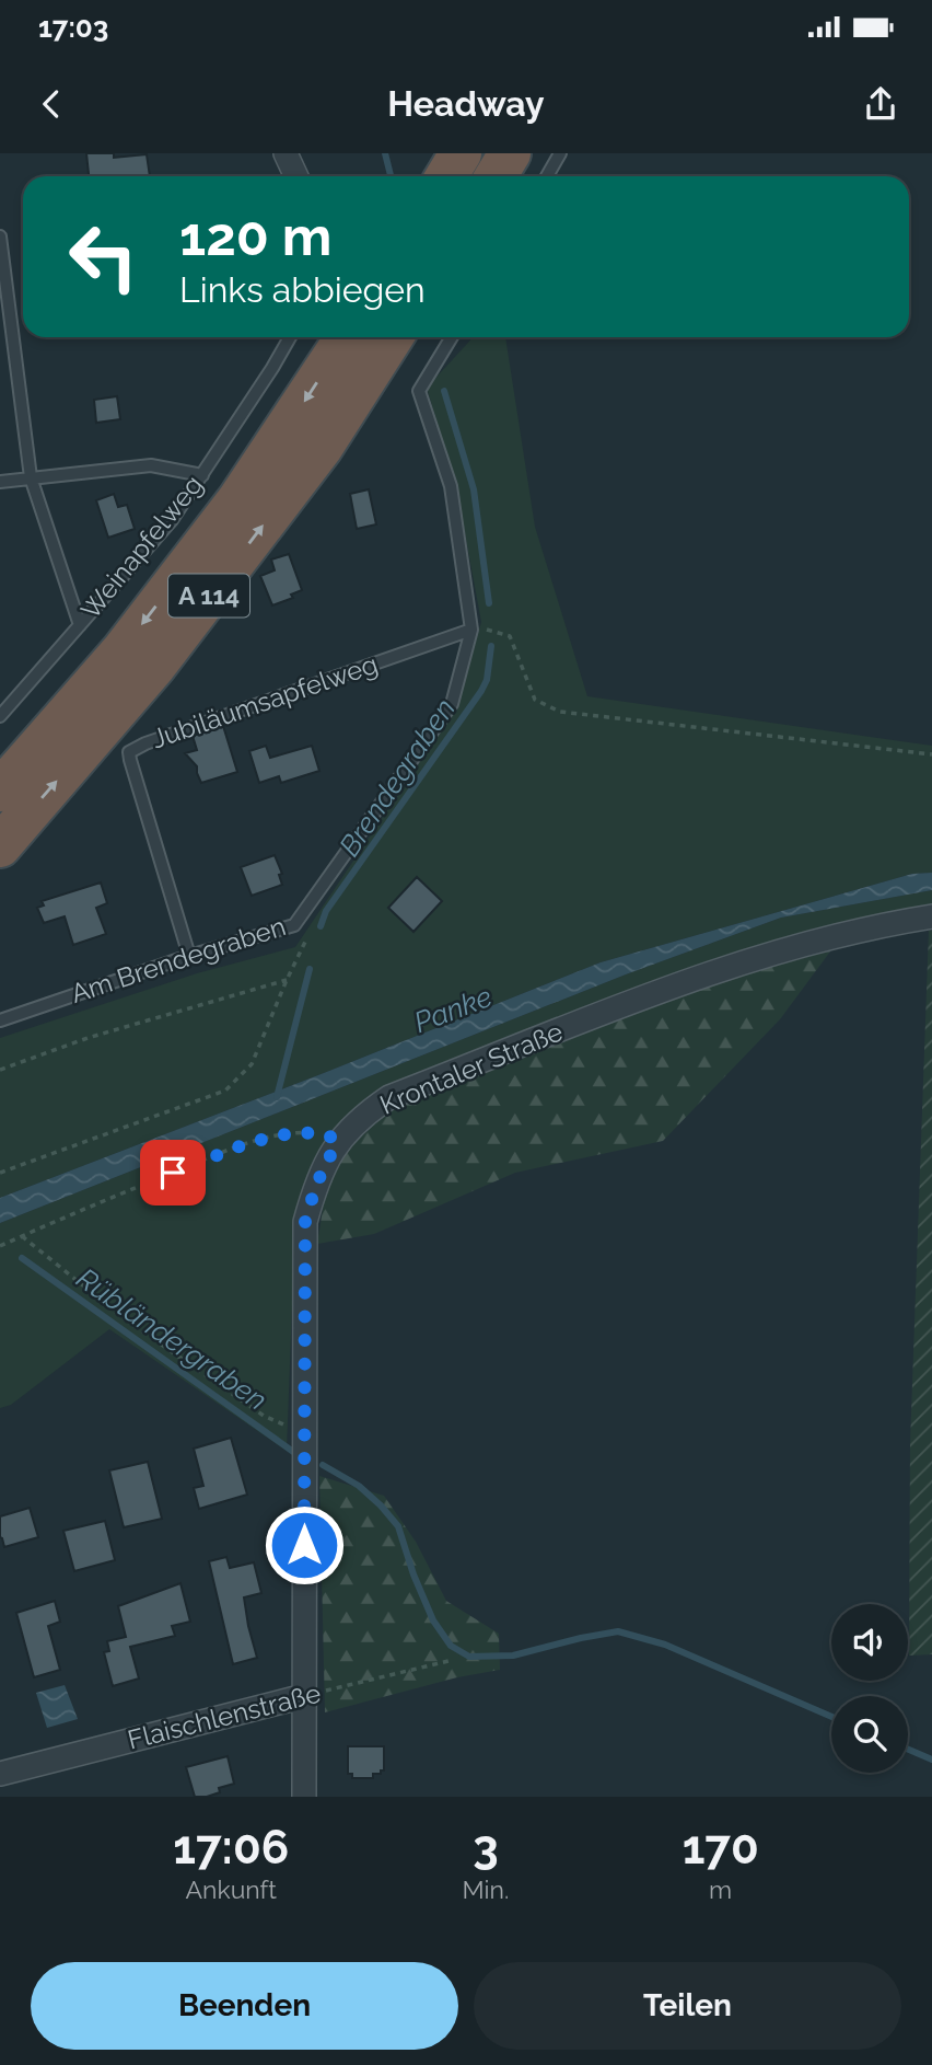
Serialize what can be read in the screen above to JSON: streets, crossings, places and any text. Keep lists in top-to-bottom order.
{
  "streets": {
    "highway": ["A 114"],
    "street": ["Krontaler Straße", "Flaischlenstraße"],
    "lane": ["Weinapfelweg", "Jubiläumsapfelweg", "Am Brendegraben"]
  },
  "crossings": [
    ["Jubiläumsapfelweg", "Am Brendegraben"],
    ["Krontaler Straße", "Flaischlenstraße"]
  ],
  "water": ["Brendegraben", "Panke", "Rübländergraben"],
  "page": {
    "status": "17:03",
    "header": "Headway",
    "turn": ["120 m", "Links abbiegen"],
    "eta": [
      "17:06",
      "Ankunft",
      "3",
      "Min.",
      "170",
      "m"
    ],
    "buttons": ["Beenden", "Teilen"]
  }
}
